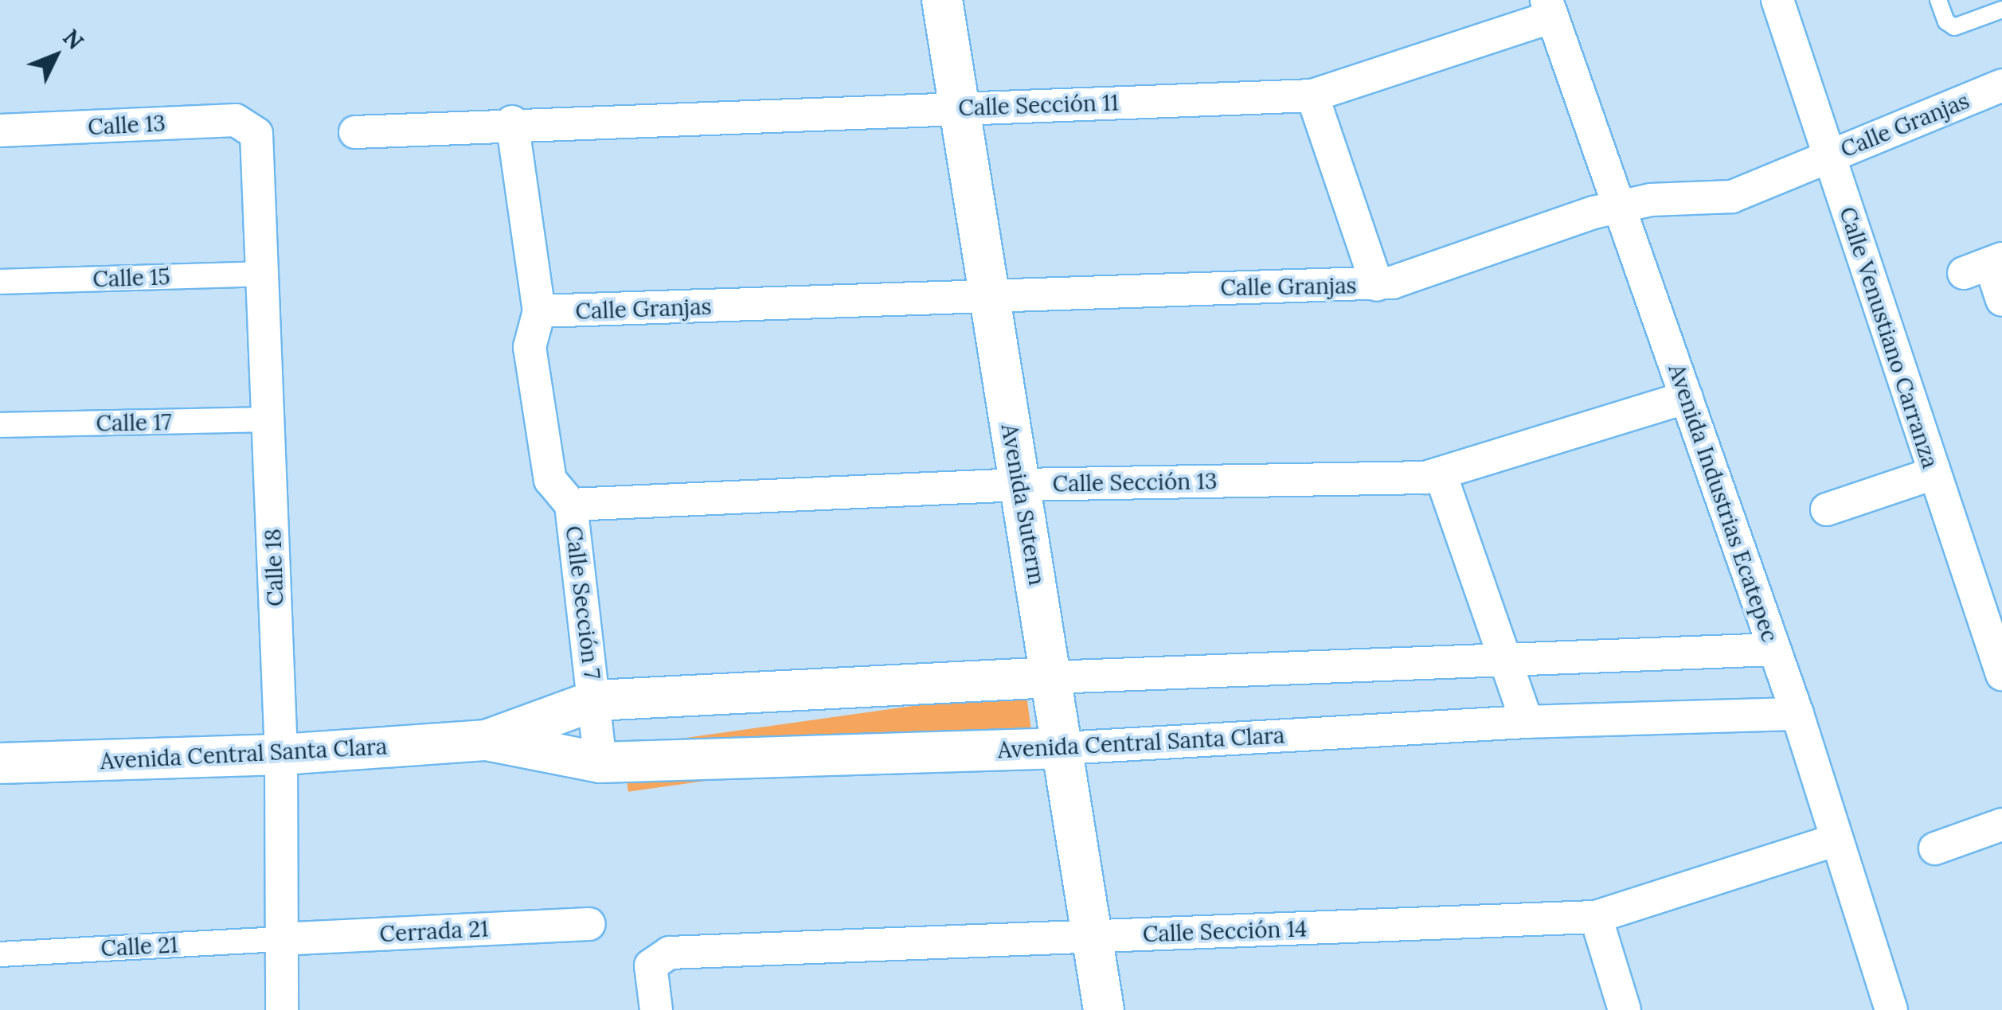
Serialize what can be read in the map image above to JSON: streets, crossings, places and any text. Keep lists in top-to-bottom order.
{
  "streets": {
    "street": [
      "Calle Sección 11",
      "Calle 13",
      "Calle Granjas",
      "Calle 15",
      "Calle Venustiano Carranza",
      "Calle 17",
      "Calle Sección 13",
      "Avenida Industrias Ecatepec",
      "Avenida Suterm",
      "Calle 18",
      "Calle Sección 7",
      "Avenida Central Santa Clara",
      "Cerrada 21",
      "Calle Sección 14",
      "Calle 21"
    ]
  },
  "crossings": [
    ["Calle Sección 11", "Avenida Industrias Ecatepec"],
    ["Calle Sección 11", "Avenida Suterm"],
    ["Calle Sección 11", "Calle Sección 7"],
    ["Calle 13", "Calle 18"],
    ["Calle Granjas", "Calle Venustiano Carranza"],
    ["Calle Granjas", "Avenida Industrias Ecatepec"],
    ["Calle Granjas", "Avenida Suterm"],
    ["Calle Granjas", "Calle Sección 7"],
    ["Calle 15", "Calle 18"],
    ["Calle 17", "Calle 18"],
    ["Calle Sección 13", "Avenida Industrias Ecatepec"],
    ["Calle Sección 13", "Avenida Suterm"],
    ["Calle Sección 13", "Calle Sección 7"],
    ["Avenida Industrias Ecatepec", "Avenida Central Santa Clara"],
    ["Avenida Industrias Ecatepec", "Calle Sección 14"],
    ["Avenida Suterm", "Avenida Central Santa Clara"],
    ["Avenida Suterm", "Calle Sección 14"],
    ["Calle 18", "Avenida Central Santa Clara"],
    ["Calle 18", "Cerrada 21"],
    ["Calle 18", "Calle 21"],
    ["Calle Sección 7", "Avenida Central Santa Clara"],
    ["Cerrada 21", "Calle 21"]
  ],
  "north": "top right"
}
